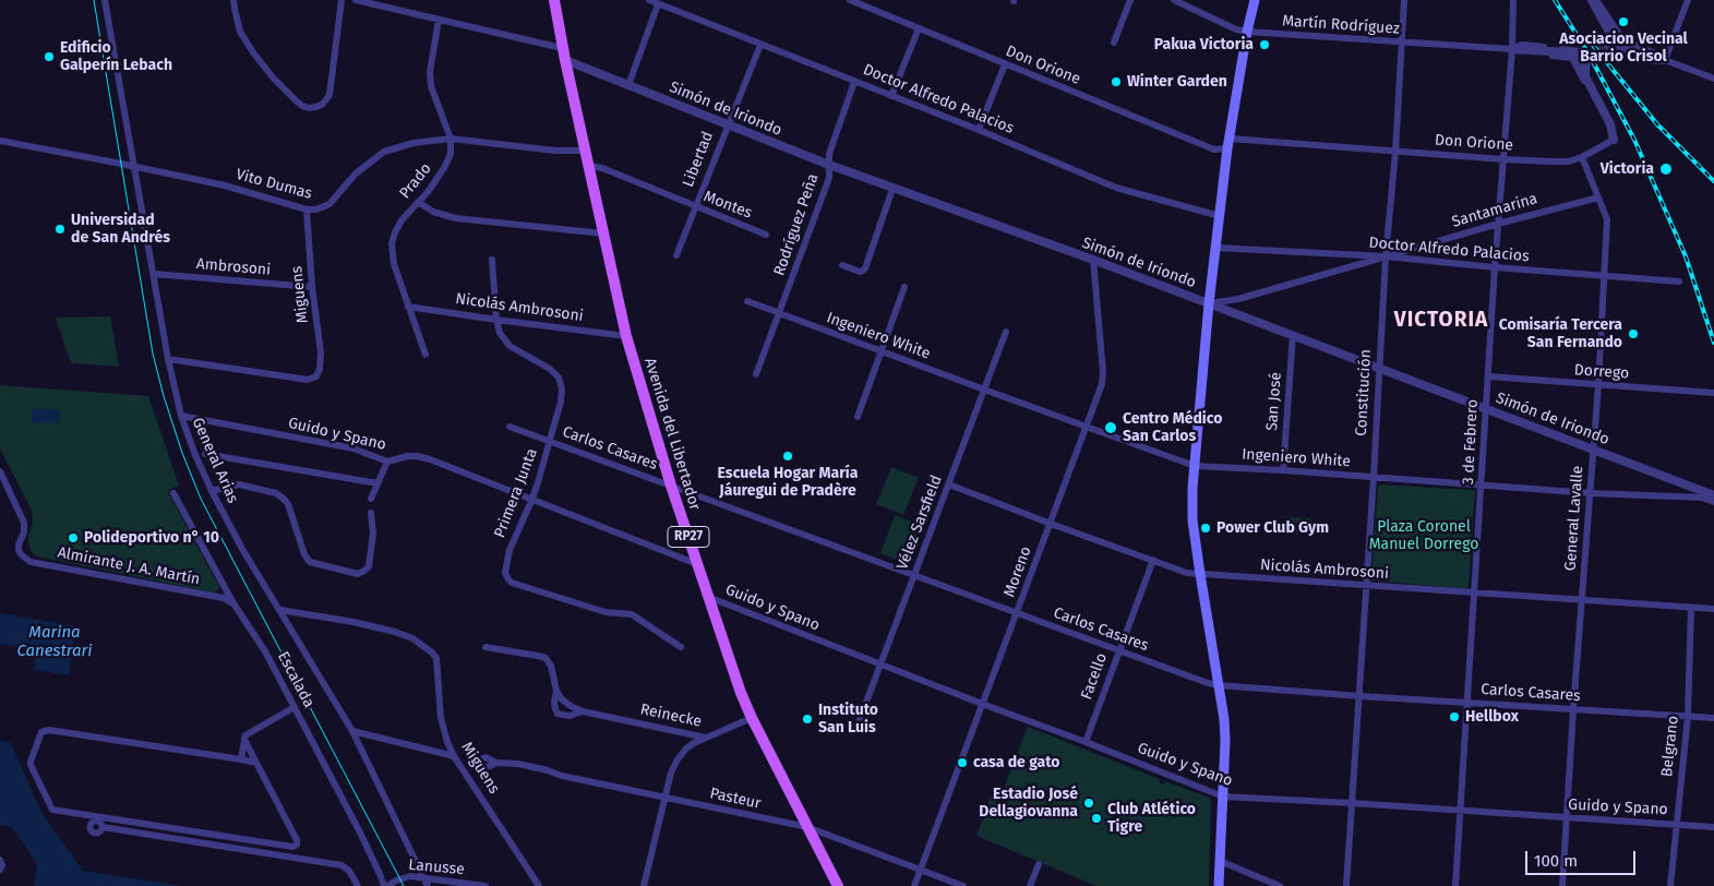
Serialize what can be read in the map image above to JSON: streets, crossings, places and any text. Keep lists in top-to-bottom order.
{
  "streets": {
    "main road": ["Avenida del Libertador", "RP27"],
    "street": [
      "Martín Rodríguez",
      "Don Orione",
      "Doctor Alfredo Palacios",
      "Simón de Iriondo",
      "Libertad",
      "Prado",
      "Vito Dumas",
      "Montes",
      "Santamarina",
      "Rodríguez Peña",
      "Ambrosoni",
      "Miguens",
      "Nicolás Ambrosoni",
      "Ingeniero White",
      "Dorrego",
      "Constitución",
      "San José",
      "Guido y Spano",
      "3 de Febrero",
      "Carlos Casares",
      "General Arias",
      "Primera Junta",
      "General Lavalle",
      "Vélez Sarsfield",
      "Almirante J. A. Martín",
      "Moreno",
      "Facello",
      "Escalada",
      "Reinecke",
      "Belgrano",
      "Pasteur",
      "Lanusse"
    ]
  },
  "crossings": [
    ["Martín Rodríguez", "Constitución"],
    ["Martín Rodríguez", "3 de Febrero"],
    ["Don Orione", "Constitución"],
    ["Don Orione", "3 de Febrero"],
    ["Don Orione", "General Lavalle"],
    ["Doctor Alfredo Palacios", "Libertad"],
    ["Doctor Alfredo Palacios", "Santamarina"],
    ["Doctor Alfredo Palacios", "Rodríguez Peña"],
    ["Doctor Alfredo Palacios", "Constitución"],
    ["Doctor Alfredo Palacios", "3 de Febrero"],
    ["Doctor Alfredo Palacios", "General Lavalle"],
    ["Simón de Iriondo", "Libertad"],
    ["Simón de Iriondo", "Santamarina"],
    ["Simón de Iriondo", "Rodríguez Peña"],
    ["Simón de Iriondo", "Ingeniero White"],
    ["Simón de Iriondo", "Constitución"],
    ["Simón de Iriondo", "San José"],
    ["Simón de Iriondo", "Avenida del Libertador"],
    ["Simón de Iriondo", "3 de Febrero"],
    ["Simón de Iriondo", "General Lavalle"],
    ["Simón de Iriondo", "Moreno"],
    ["Libertad", "Montes"],
    ["Prado", "Vito Dumas"],
    ["Prado", "Nicolás Ambrosoni"],
    ["Vito Dumas", "Miguens"],
    ["Vito Dumas", "Avenida del Libertador"],
    ["Vito Dumas", "General Arias"],
    ["Montes", "Avenida del Libertador"],
    ["Santamarina", "Constitución"],
    ["Santamarina", "3 de Febrero"],
    ["Santamarina", "General Lavalle"],
    ["Rodríguez Peña", "Ingeniero White"],
    ["Ambrosoni", "Miguens"],
    ["Ambrosoni", "General Arias"],
    ["Miguens", "General Arias"],
    ["Nicolás Ambrosoni", "Constitución"],
    ["Nicolás Ambrosoni", "Avenida del Libertador"],
    ["Nicolás Ambrosoni", "3 de Febrero"],
    ["Nicolás Ambrosoni", "Primera Junta"],
    ["Nicolás Ambrosoni", "General Lavalle"],
    ["Nicolás Ambrosoni", "Vélez Sarsfield"],
    ["Nicolás Ambrosoni", "Moreno"],
    ["Nicolás Ambrosoni", "Facello"],
    ["Nicolás Ambrosoni", "Belgrano"],
    ["Ingeniero White", "Constitución"],
    ["Ingeniero White", "San José"],
    ["Ingeniero White", "3 de Febrero"],
    ["Ingeniero White", "General Lavalle"],
    ["Ingeniero White", "Vélez Sarsfield"],
    ["Ingeniero White", "Moreno"],
    ["Dorrego", "3 de Febrero"],
    ["Dorrego", "General Lavalle"],
    ["Constitución", "Guido y Spano"],
    ["Constitución", "Carlos Casares"],
    ["Guido y Spano", "Avenida del Libertador"],
    ["Guido y Spano", "3 de Febrero"],
    ["Guido y Spano", "General Arias"],
    ["Guido y Spano", "Primera Junta"],
    ["Guido y Spano", "General Lavalle"],
    ["Guido y Spano", "Vélez Sarsfield"],
    ["Guido y Spano", "Moreno"],
    ["Guido y Spano", "Facello"],
    ["Guido y Spano", "Belgrano"],
    ["Avenida del Libertador", "Carlos Casares"],
    ["Avenida del Libertador", "Reinecke"],
    ["Avenida del Libertador", "Pasteur"],
    ["3 de Febrero", "Carlos Casares"],
    ["Carlos Casares", "Primera Junta"],
    ["Carlos Casares", "General Lavalle"],
    ["Carlos Casares", "Vélez Sarsfield"],
    ["Carlos Casares", "Moreno"],
    ["Carlos Casares", "Facello"],
    ["Carlos Casares", "Belgrano"],
    ["General Arias", "Lanusse"],
    ["Almirante J. A. Martín", "Escalada"],
    ["Moreno", "Pasteur"],
    ["Escalada", "Lanusse"]
  ],
  "districts": ["VICTORIA"],
  "water": ["Marina Canestrari"],
  "parks": ["Plaza Coronel Manuel Dorrego"],
  "places": [
    "Asociacion Vecinal Barrio Crisol",
    "Pakua Victoria",
    "Edificio Galperín Lebach",
    "Winter Garden",
    "Victoria",
    "Universidad de San Andrés",
    "Comisaría Tercera San Fernando",
    "Centro Médico San Carlos",
    "Escuela Hogar María Jáuregui de Pradère",
    "Power Club Gym",
    "Polideportivo n° 10",
    "Hellbox",
    "Instituto San Luis",
    "casa de gato",
    "Estadio José Dellagiovanna",
    "Club Atlético Tigre"
  ],
  "scale_bar": "100 m"
}
